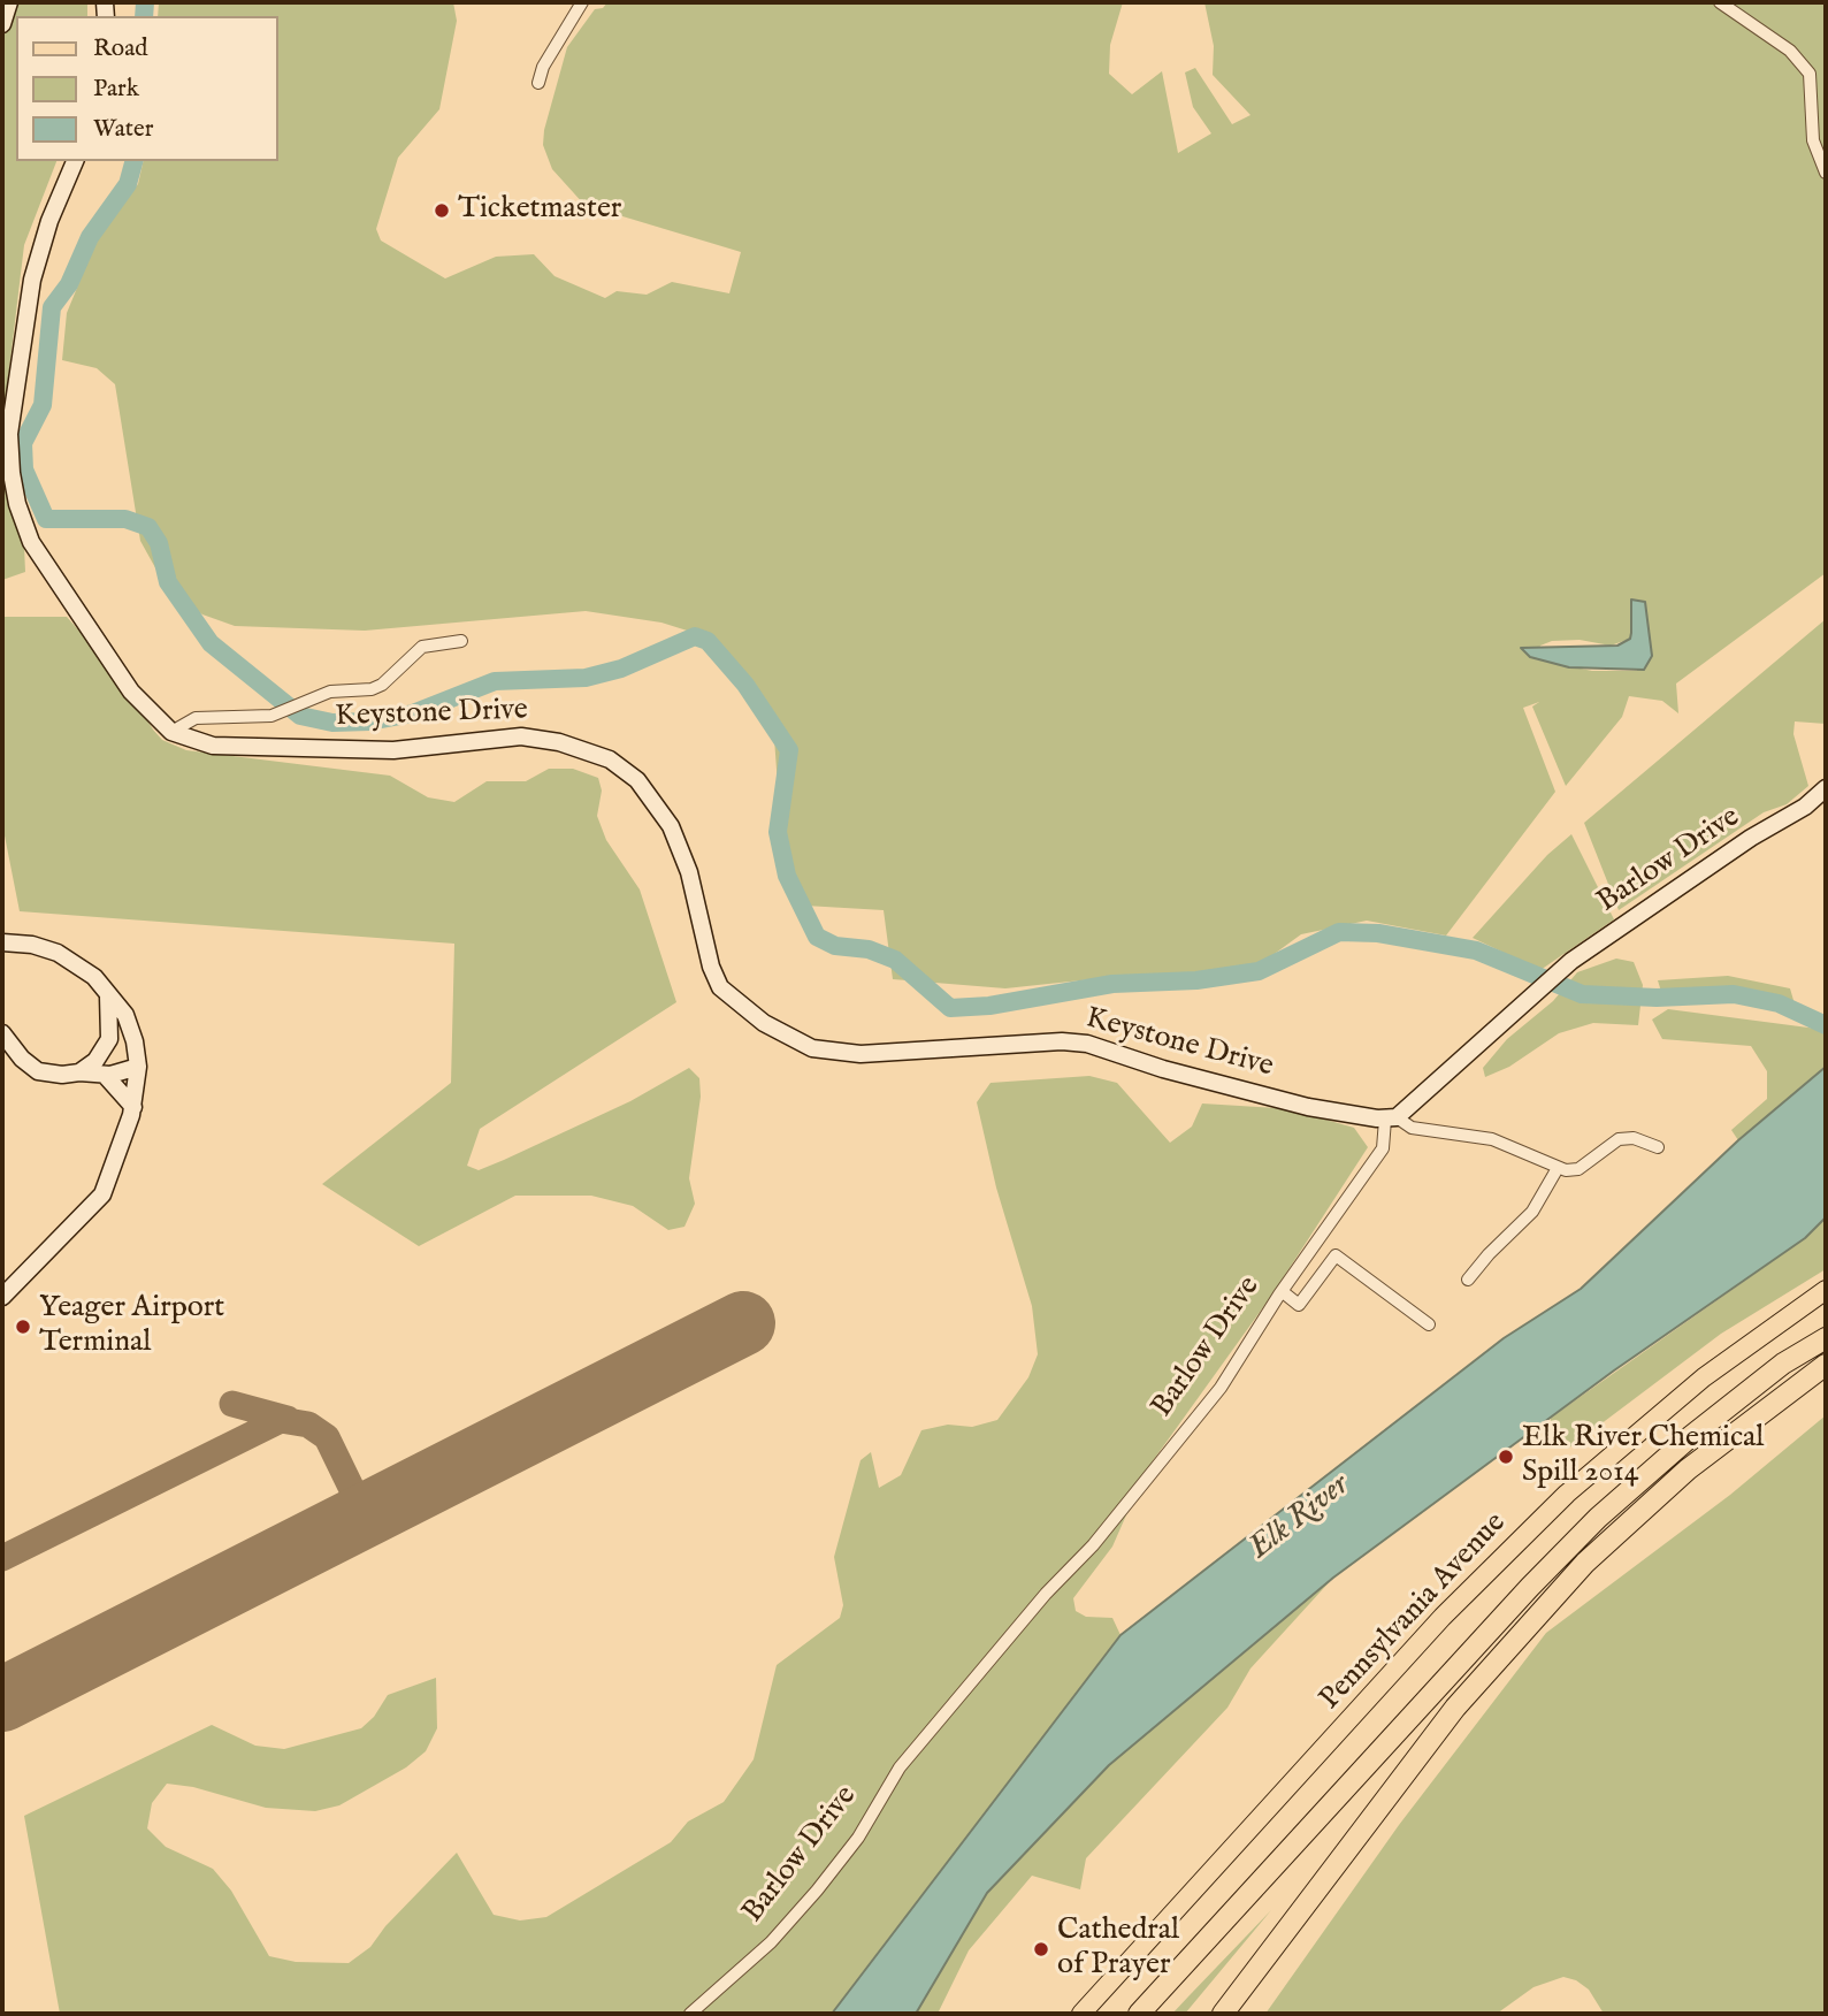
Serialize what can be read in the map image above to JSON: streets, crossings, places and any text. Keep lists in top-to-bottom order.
{
  "streets": {
    "main road": ["Pennsylvania Avenue"],
    "street": ["Keystone Drive", "Barlow Drive"]
  },
  "crossings": [
    ["Keystone Drive", "Barlow Drive"]
  ],
  "water": ["Elk River"],
  "places": [
    "Ticketmaster",
    "Yeager Airport Terminal",
    "Elk River Chemical Spill 2014",
    "Cathedral of Prayer"
  ],
  "legend": ["Road", "Park", "Water"]
}
